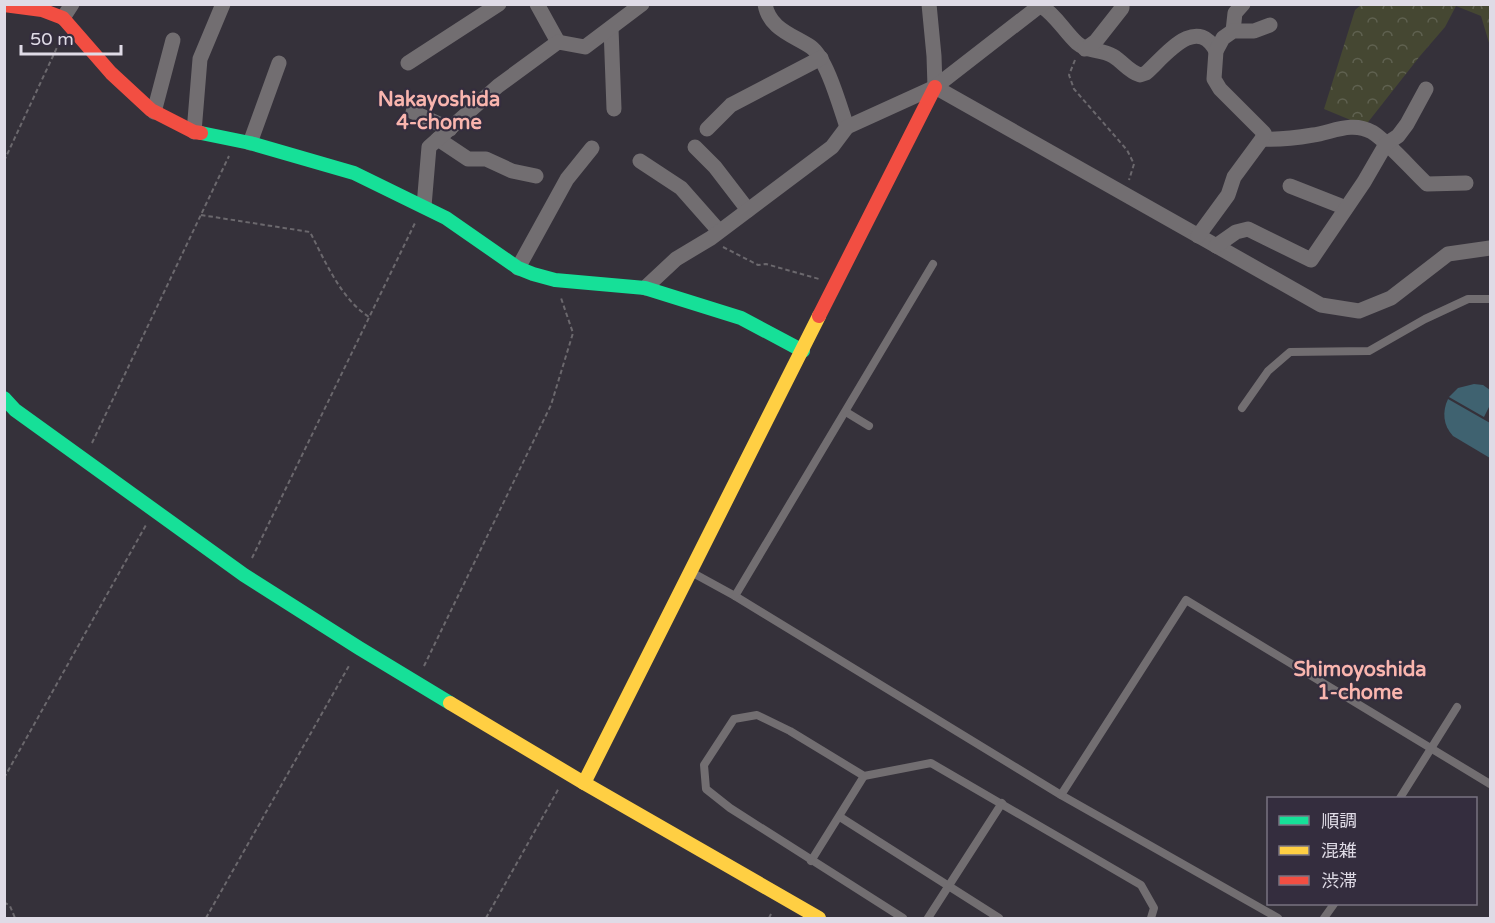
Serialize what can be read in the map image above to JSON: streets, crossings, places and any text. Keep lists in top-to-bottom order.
{
  "districts": ["Nakayoshida 4-chome", "Shimoyoshida 1-chome"],
  "legend": ["順調", "混雑", "渋滞"],
  "scale_bar": "50 m"
}
